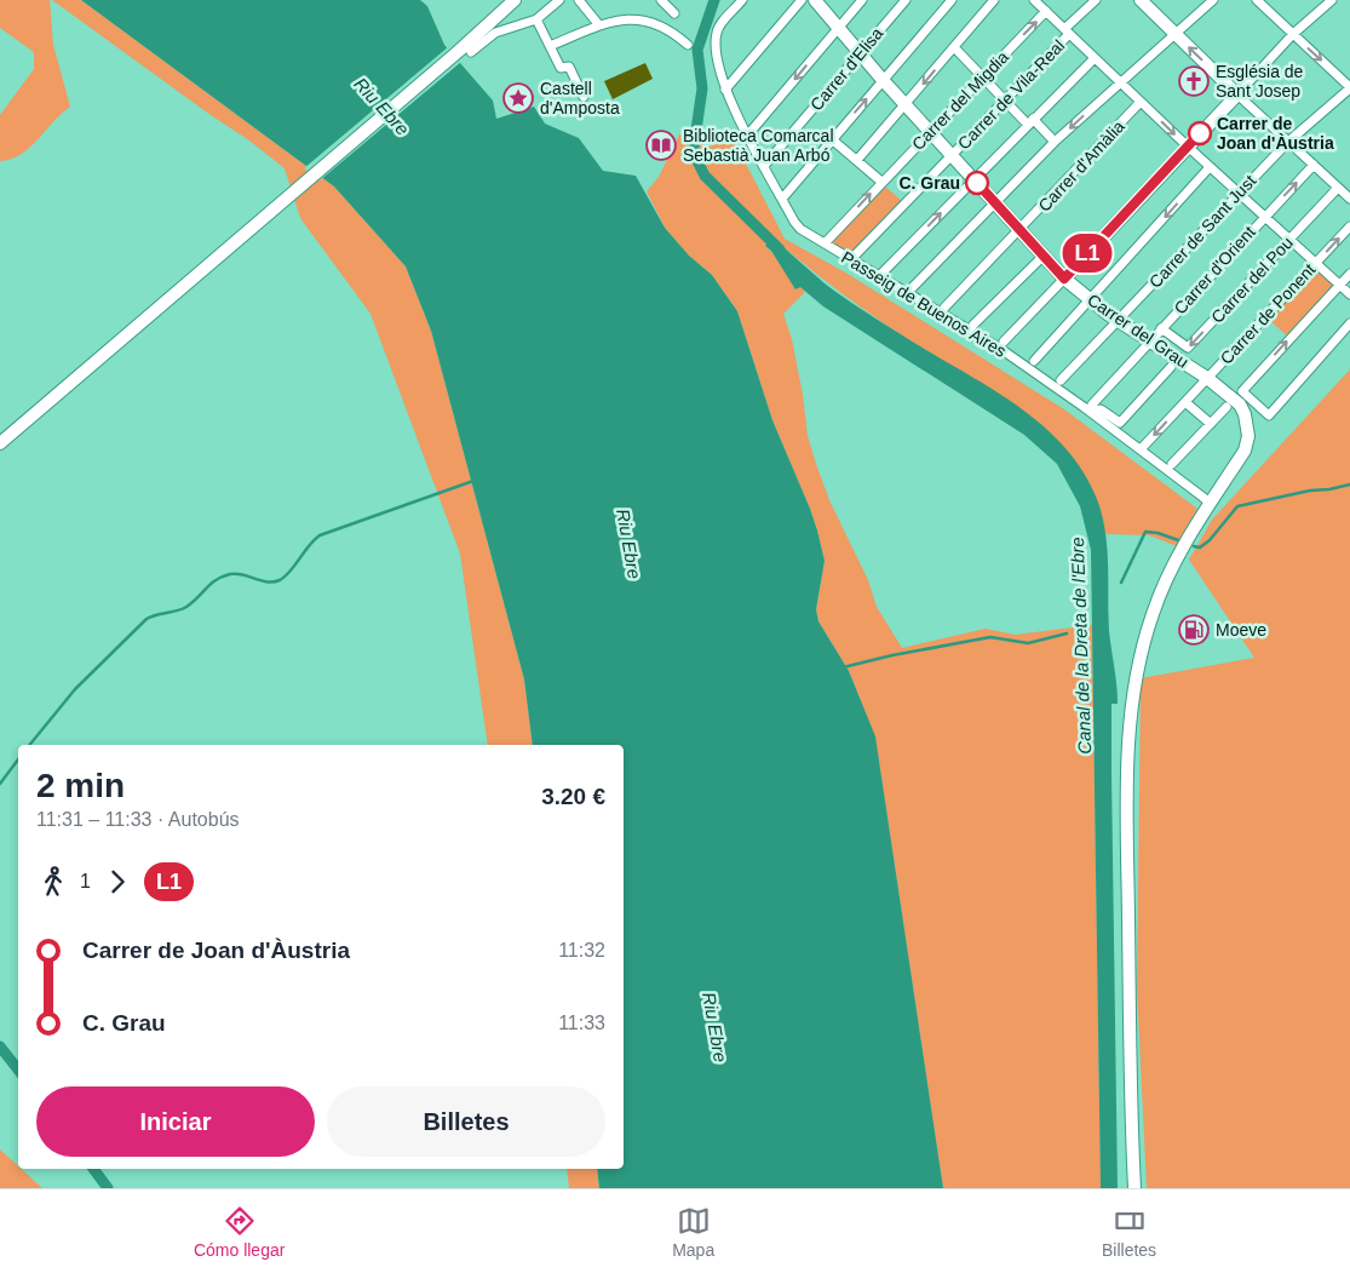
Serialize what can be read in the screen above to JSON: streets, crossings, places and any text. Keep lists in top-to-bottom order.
{
  "streets": {
    "street": [
      "Carrer d'Elisa",
      "Carrer de Vila-Real",
      "Carrer del Migdia",
      "Carrer d'Amàlia",
      "Carrer de Sant Just",
      "Carrer d'Orient",
      "Carrer del Pou",
      "Passeig de Buenos Aires",
      "Carrer de Ponent",
      "Carrer del Grau"
    ]
  },
  "crossings": [
    ["Carrer d'Elisa", "Passeig de Buenos Aires"],
    ["Carrer d'Elisa", "Carrer del Grau"],
    ["Carrer de Vila-Real", "Passeig de Buenos Aires"],
    ["Carrer de Vila-Real", "Carrer del Grau"],
    ["Carrer del Migdia", "Passeig de Buenos Aires"],
    ["Carrer del Migdia", "Carrer del Grau"],
    ["Carrer d'Amàlia", "Carrer del Grau"],
    ["Carrer de Sant Just", "Carrer del Grau"],
    ["Carrer d'Orient", "Carrer del Pou"],
    ["Carrer d'Orient", "Passeig de Buenos Aires"],
    ["Carrer d'Orient", "Carrer del Grau"],
    ["Passeig de Buenos Aires", "Carrer de Ponent"],
    ["Passeig de Buenos Aires", "Carrer del Grau"],
    ["Carrer de Ponent", "Carrer del Grau"]
  ],
  "one_way": ["Carrer del Pou"],
  "water": ["Riu Ebre", "Canal de la Dreta de l'Ebre"],
  "places": {
    "church": ["Església de Sant Josep"],
    "place": ["Castell d'Amposta"],
    "other": ["Carrer de Joan d'Àustria", "C. Grau"],
    "library": ["Biblioteca Comarcal Sebastià Juan Arbó"],
    "fuel station": ["Moeve"]
  },
  "lines": ["bus line L1"],
  "page": {
    "on_map": "L1",
    "heading": ["2 min", "11:31 – 11:33 · Autobús", "3.20 €"],
    "legs": ["1", "L1"],
    "list": [
      {
        "name": "Carrer de Joan d'Àustria",
        "value": "11:32"
      },
      {
        "name": "C. Grau",
        "value": "11:33"
      }
    ],
    "buttons": ["Iniciar", "Billetes"],
    "tabs": ["Cómo llegar", "Mapa", "Billetes"]
  }
}
